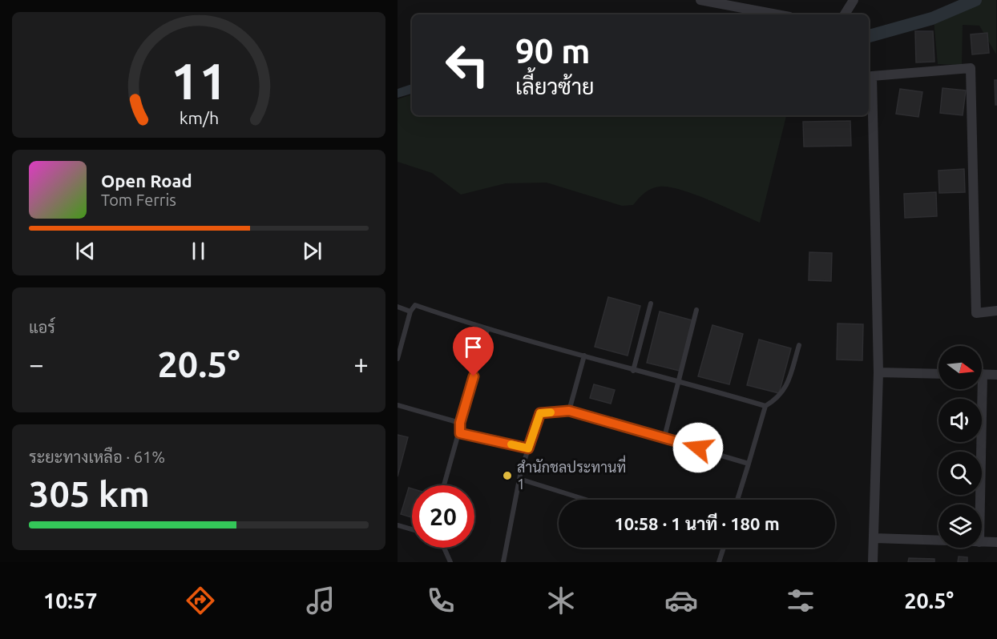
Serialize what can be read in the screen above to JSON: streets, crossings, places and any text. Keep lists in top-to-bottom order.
{
  "places": ["สำนักชลประทานที่ 1"],
  "north": "right",
  "page": {
    "turn": ["90 m", "เลี้ยวซ้าย"],
    "song": ["Open Road", "Tom Ferris"],
    "tile": [
      "แอร์",
      ["ระยะทางเหลือ · 61%", "305 km"]
    ],
    "heat": ["−", "20.5°", "+"],
    "limit": "20",
    "trip": "10:58 · 1 นาที · 180 m",
    "tabs": ["10:57", "20.5°"],
    "gauge": ["11", "km/h"]
  }
}
